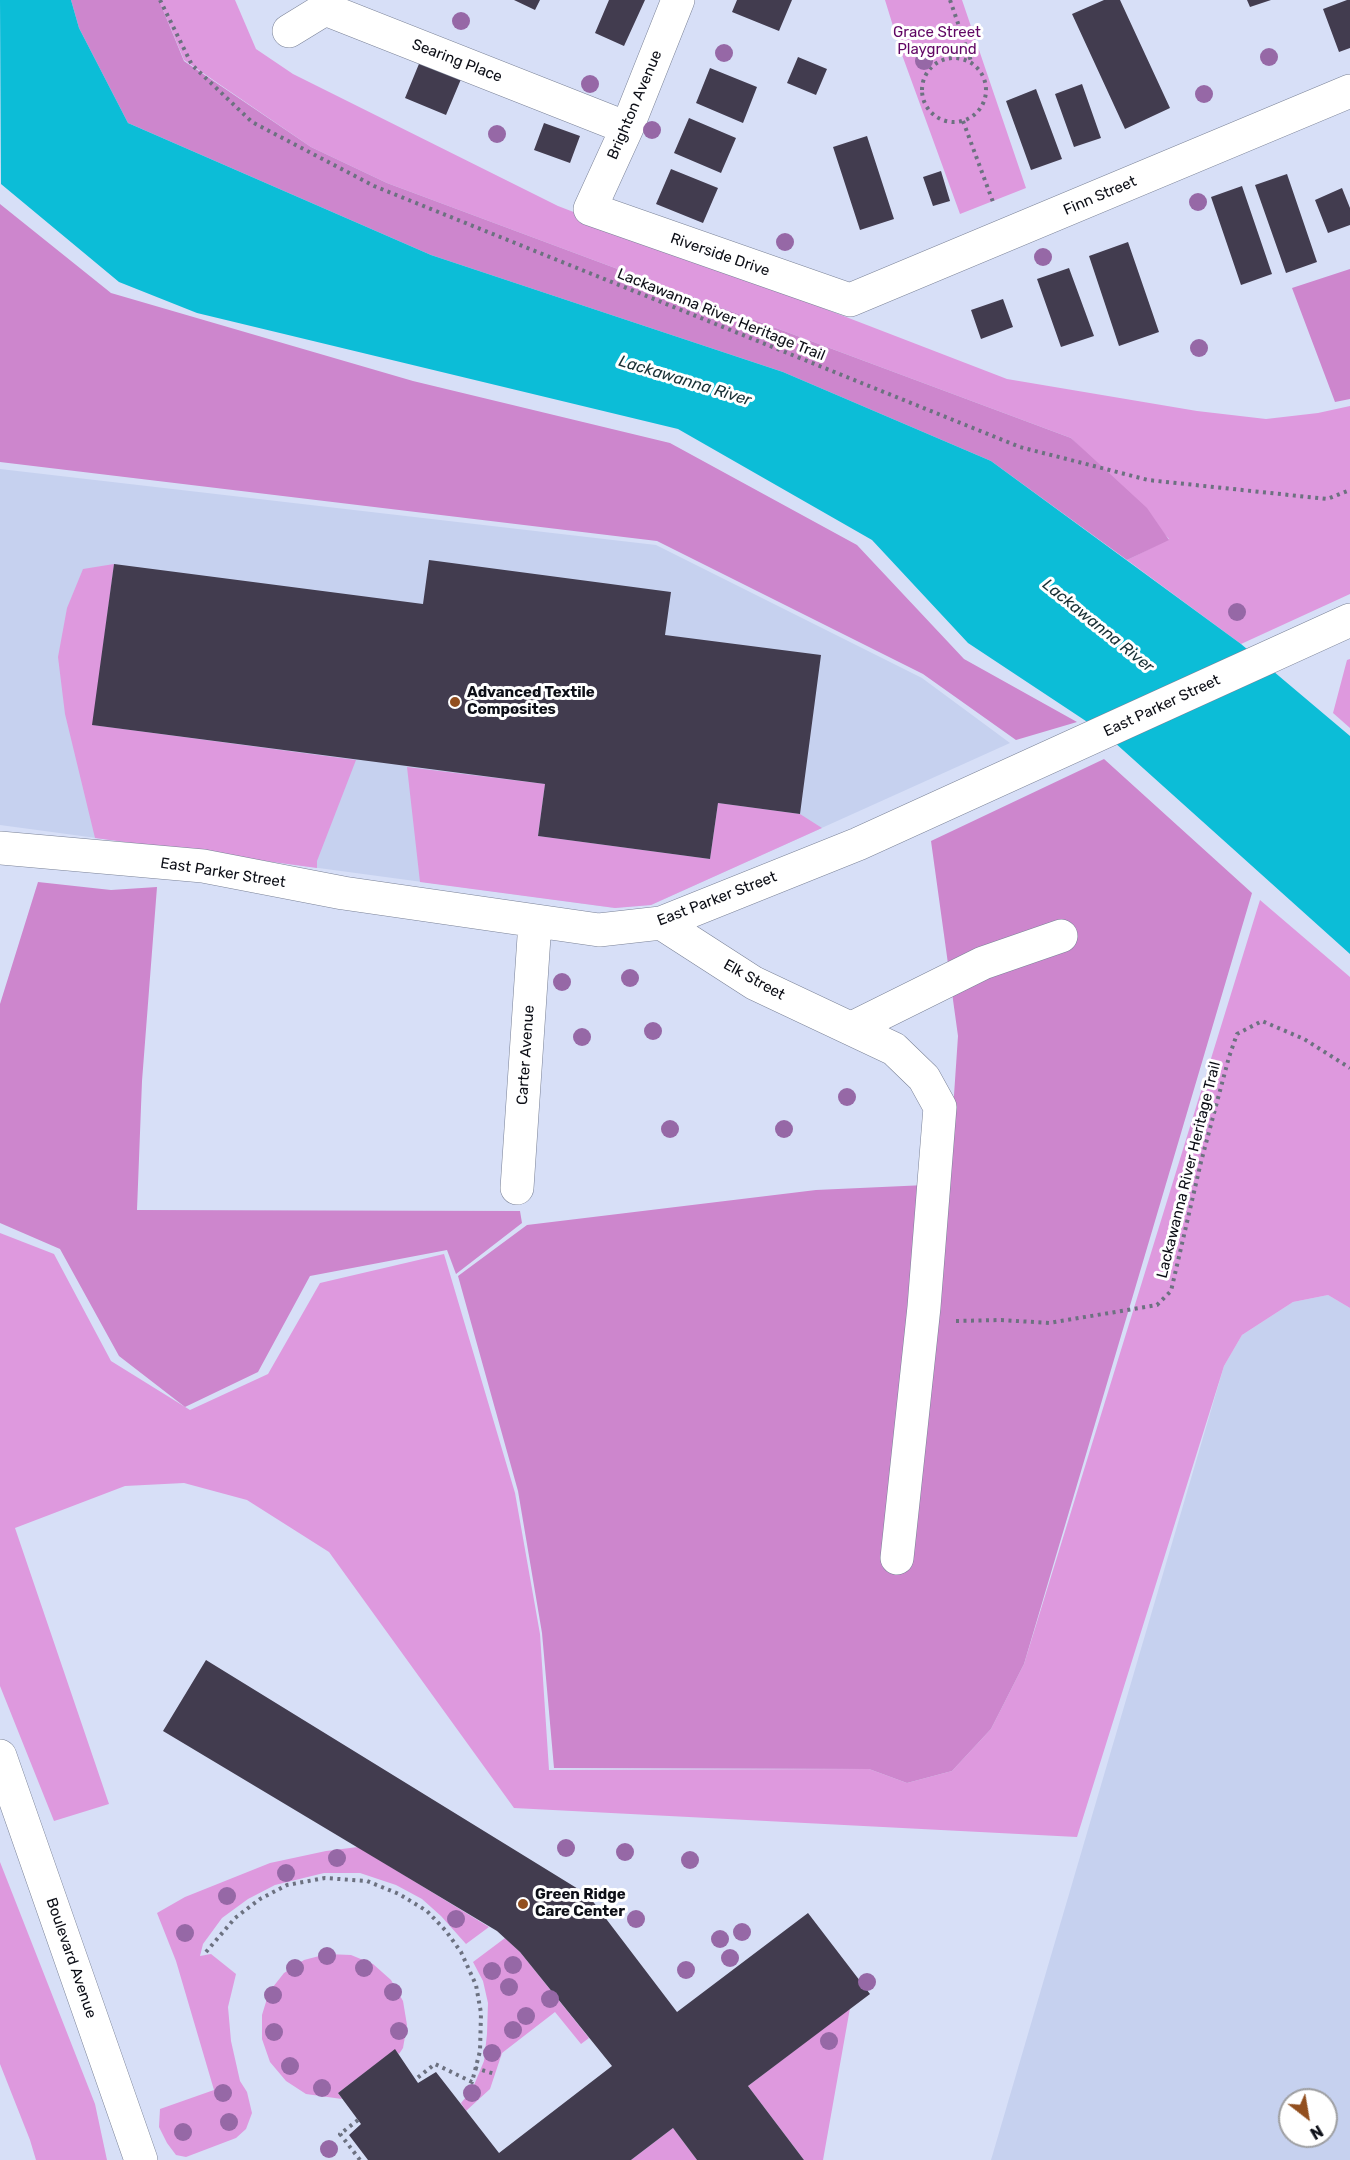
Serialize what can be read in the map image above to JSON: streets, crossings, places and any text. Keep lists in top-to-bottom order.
{
  "streets": {
    "street": [
      "Searing Place",
      "Brighton Avenue",
      "Finn Street",
      "Riverside Drive",
      "East Parker Street",
      "Elk Street",
      "Carter Avenue",
      "Boulevard Avenue"
    ],
    "path": ["Lackawanna River Heritage Trail"]
  },
  "crossings": [
    ["Searing Place", "Brighton Avenue"],
    ["Brighton Avenue", "Riverside Drive"],
    ["Finn Street", "Riverside Drive"],
    ["Lackawanna River Heritage Trail", "Elk Street"],
    ["East Parker Street", "Elk Street"],
    ["East Parker Street", "Carter Avenue"]
  ],
  "water": ["Lackawanna River"],
  "parks": ["Grace Street Playground"],
  "places": ["Advanced Textile Composites", "Green Ridge Care Center"],
  "north": "bottom right"
}
